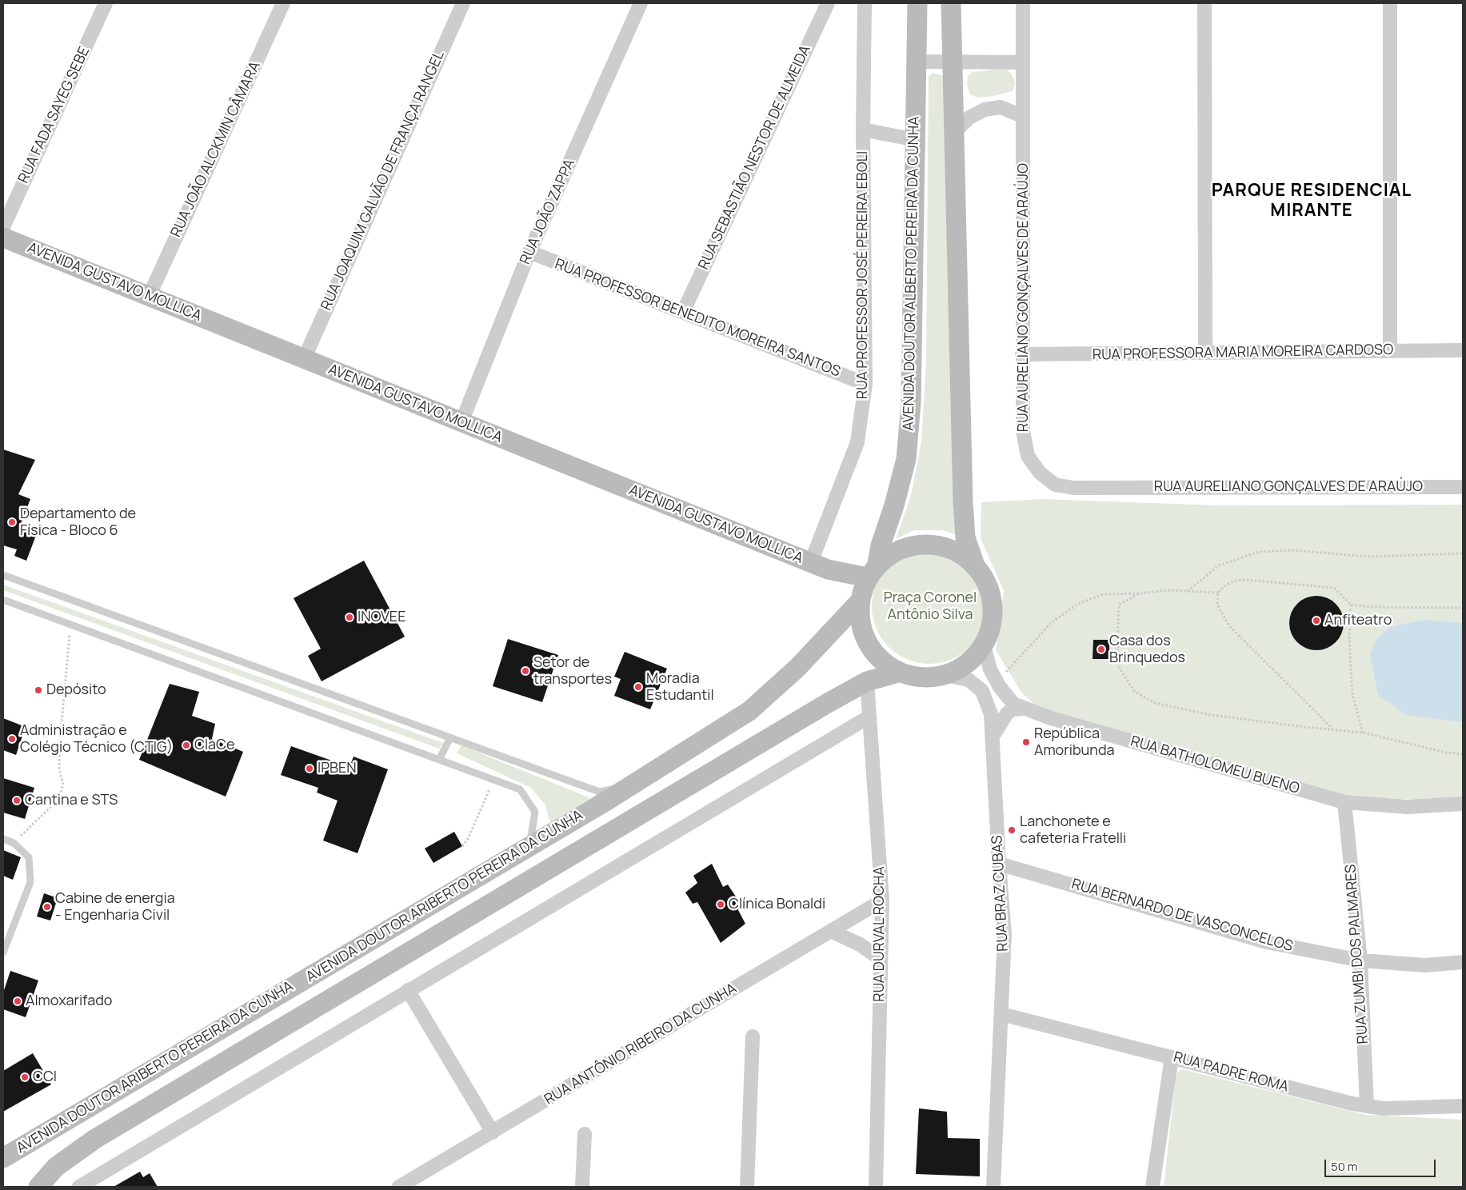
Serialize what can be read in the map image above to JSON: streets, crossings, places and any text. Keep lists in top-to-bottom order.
{
  "streets": {
    "main road": ["AVENIDA DOUTOR ALBERTO PEREIRA DA CUNHA", "AVENIDA GUSTAVO MOLLICA", "AVENIDA DOUTOR ARIBERTO PEREIRA DA CUNHA"],
    "street": [
      "RUA FADA SAYEG SEBE",
      "RUA JOÃO ALCKMIN CÂMARA",
      "RUA SEBASTIÃO NESTOR DE ALMEIDA",
      "RUA JOAQUIM GALVÃO DE FRANÇA RANGEL",
      "RUA JOÃO ZAPPA",
      "RUA PROFESSOR JOSÉ PEREIRA EBOLI",
      "RUA AURELIANO GONÇALVES DE ARAÚJO",
      "RUA PROFESSOR BENEDITO MOREIRA SANTOS",
      "RUA PROFESSORA MARIA MOREIRA CARDOSO",
      "RUA BATHOLOMEU BUENO",
      "RUA BRAZ CUBAS",
      "RUA BERNARDO DE VASCONCELOS",
      "RUA DURVAL ROCHA",
      "RUA ZUMBI DOS PALMARES",
      "RUA ANTÔNIO RIBEIRO DA CUNHA",
      "RUA PADRE ROMA"
    ]
  },
  "crossings": [
    ["RUA JOÃO ALCKMIN CÂMARA", "AVENIDA GUSTAVO MOLLICA"],
    ["RUA SEBASTIÃO NESTOR DE ALMEIDA", "RUA PROFESSOR BENEDITO MOREIRA SANTOS"],
    ["RUA JOAQUIM GALVÃO DE FRANÇA RANGEL", "AVENIDA GUSTAVO MOLLICA"],
    ["RUA JOÃO ZAPPA", "AVENIDA GUSTAVO MOLLICA"],
    ["RUA JOÃO ZAPPA", "RUA PROFESSOR BENEDITO MOREIRA SANTOS"],
    ["AVENIDA DOUTOR ALBERTO PEREIRA DA CUNHA", "AVENIDA GUSTAVO MOLLICA"],
    ["AVENIDA DOUTOR ALBERTO PEREIRA DA CUNHA", "RUA BATHOLOMEU BUENO"],
    ["AVENIDA DOUTOR ALBERTO PEREIRA DA CUNHA", "RUA BRAZ CUBAS"],
    ["AVENIDA DOUTOR ALBERTO PEREIRA DA CUNHA", "AVENIDA DOUTOR ARIBERTO PEREIRA DA CUNHA"],
    ["RUA PROFESSOR JOSÉ PEREIRA EBOLI", "AVENIDA GUSTAVO MOLLICA"],
    ["RUA PROFESSOR JOSÉ PEREIRA EBOLI", "RUA PROFESSOR BENEDITO MOREIRA SANTOS"],
    ["AVENIDA GUSTAVO MOLLICA", "RUA BATHOLOMEU BUENO"],
    ["AVENIDA GUSTAVO MOLLICA", "RUA BRAZ CUBAS"],
    ["AVENIDA GUSTAVO MOLLICA", "AVENIDA DOUTOR ARIBERTO PEREIRA DA CUNHA"],
    ["RUA AURELIANO GONÇALVES DE ARAÚJO", "RUA PROFESSORA MARIA MOREIRA CARDOSO"],
    ["RUA BATHOLOMEU BUENO", "RUA BRAZ CUBAS"],
    ["RUA BATHOLOMEU BUENO", "AVENIDA DOUTOR ARIBERTO PEREIRA DA CUNHA"],
    ["RUA BATHOLOMEU BUENO", "RUA ZUMBI DOS PALMARES"],
    ["RUA BRAZ CUBAS", "AVENIDA DOUTOR ARIBERTO PEREIRA DA CUNHA"],
    ["RUA BRAZ CUBAS", "RUA BERNARDO DE VASCONCELOS"],
    ["RUA BRAZ CUBAS", "RUA PADRE ROMA"],
    ["AVENIDA DOUTOR ARIBERTO PEREIRA DA CUNHA", "RUA DURVAL ROCHA"],
    ["RUA BERNARDO DE VASCONCELOS", "RUA ZUMBI DOS PALMARES"],
    ["RUA DURVAL ROCHA", "RUA ANTÔNIO RIBEIRO DA CUNHA"],
    ["RUA ZUMBI DOS PALMARES", "RUA PADRE ROMA"]
  ],
  "districts": ["PARQUE RESIDENCIAL MIRANTE"],
  "parks": ["Praça Coronel Antônio Silva"],
  "places": [
    "Departamento de Física - Bloco 6",
    "INOVEE",
    "Anfiteatro",
    "Casa dos Brinquedos",
    "Setor de transportes",
    "Moradia Estudantil",
    "Depósito",
    "Administração e Colégio Técnico (CTIG)",
    "República Amoribunda",
    "ClaCe",
    "IPBEN",
    "Cantina e STS",
    "Lanchonete e cafeteria Fratelli",
    "Clínica Bonaldi",
    "Cabine de energia - Engenharia Civil",
    "Almoxarifado",
    "CCI"
  ],
  "scale_bar": "50 m"
}
